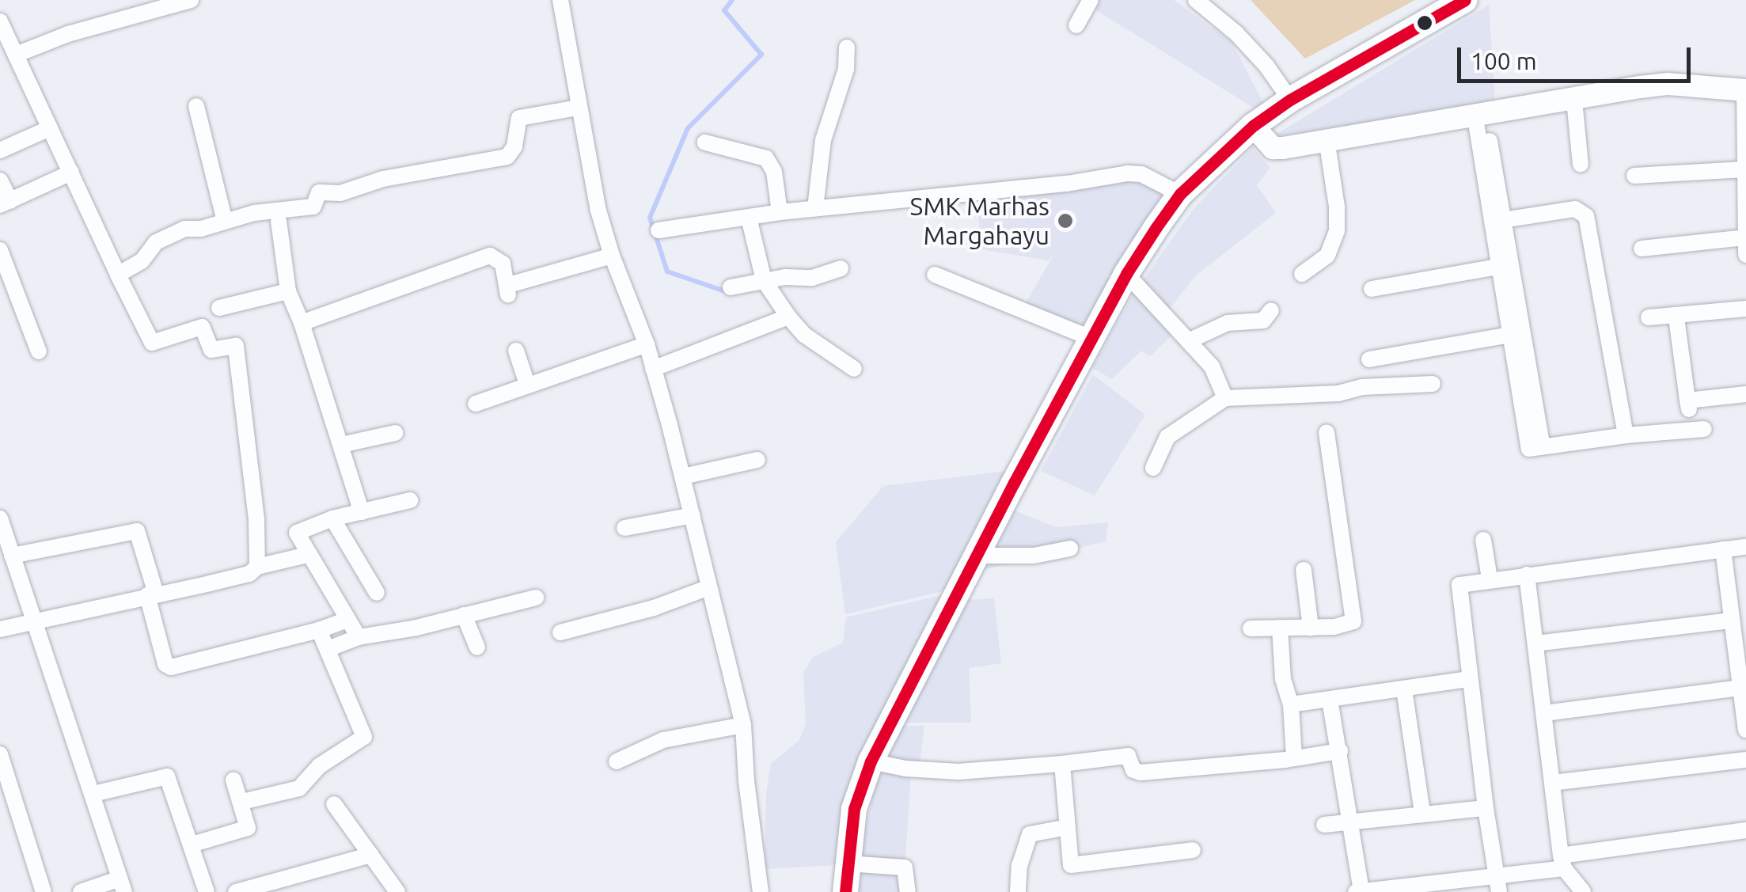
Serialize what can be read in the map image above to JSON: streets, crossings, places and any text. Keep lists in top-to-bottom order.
{
  "places": ["SMK Marhas Margahayu"],
  "scale_bar": "100 m"
}
